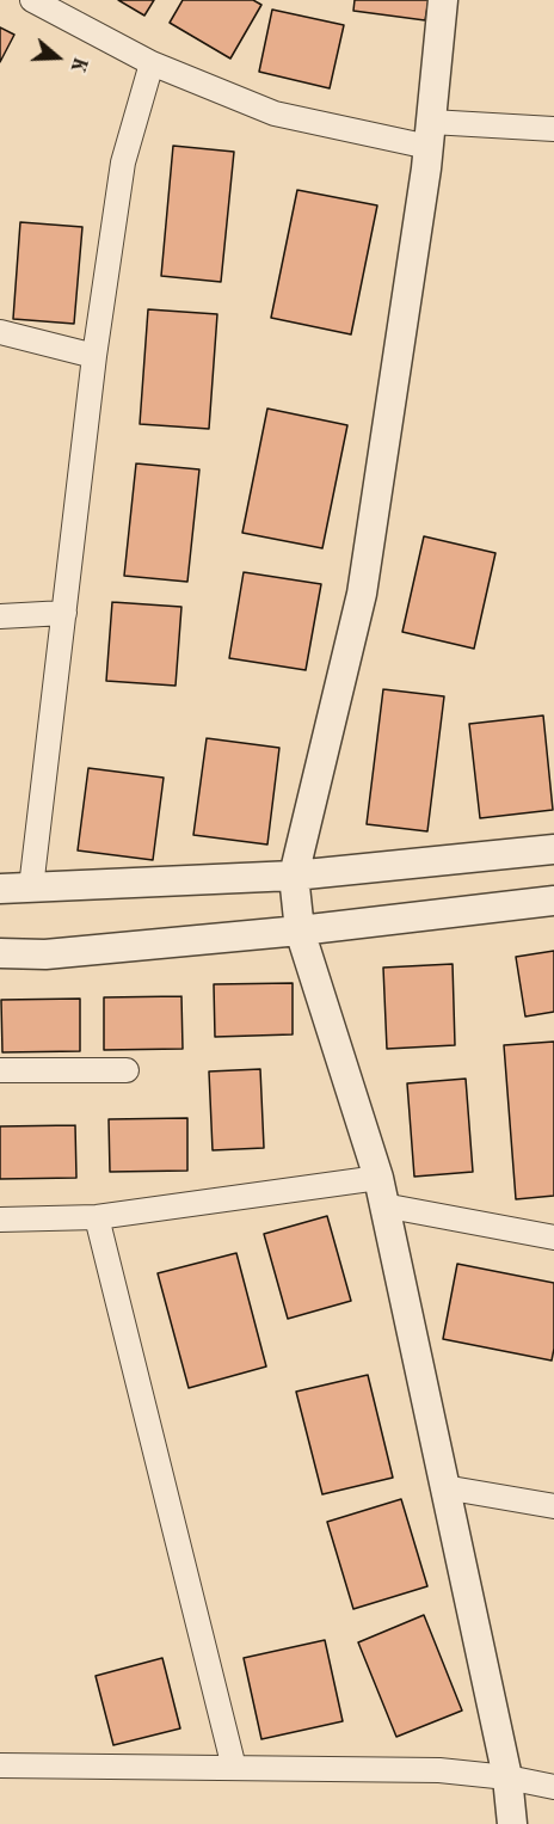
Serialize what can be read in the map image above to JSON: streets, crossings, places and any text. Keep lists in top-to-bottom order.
{
  "north": "right"
}
